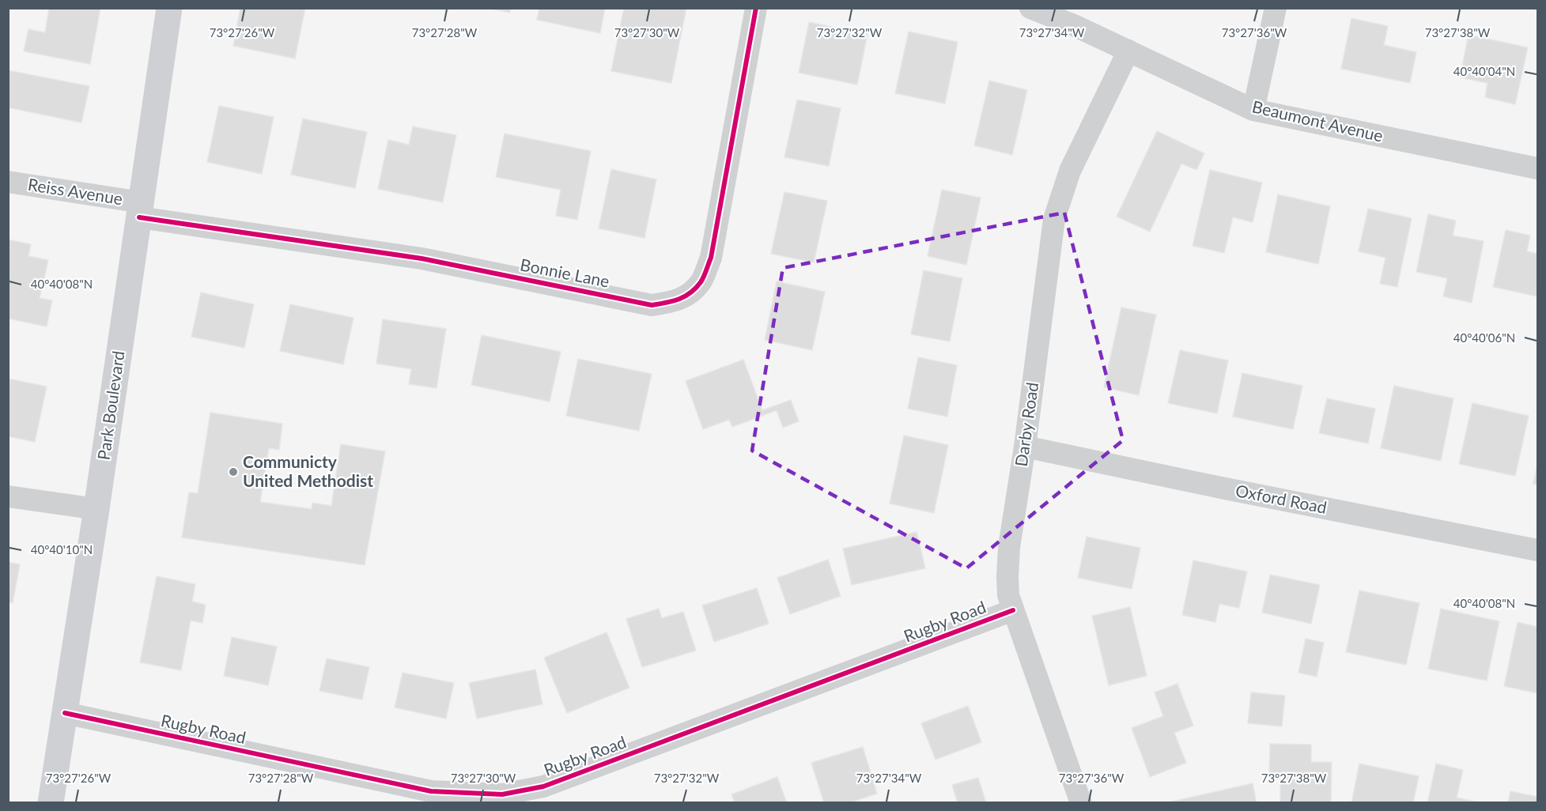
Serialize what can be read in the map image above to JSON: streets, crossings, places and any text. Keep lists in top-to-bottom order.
{
  "streets": {
    "main road": ["Park Boulevard"],
    "street": [
      "Beaumont Avenue",
      "Reiss Avenue",
      "Bonnie Lane",
      "Darby Road",
      "Oxford Road",
      "Rugby Road"
    ]
  },
  "crossings": [
    ["Beaumont Avenue", "Darby Road"],
    ["Reiss Avenue", "Bonnie Lane"],
    ["Reiss Avenue", "Park Boulevard"],
    ["Bonnie Lane", "Park Boulevard"],
    ["Park Boulevard", "Rugby Road"],
    ["Darby Road", "Oxford Road"],
    ["Darby Road", "Rugby Road"]
  ],
  "places": ["Communicty United Methodist"],
  "coordinates": [
    "73°27'26\"W",
    "73°27'28\"W",
    "73°27'30\"W",
    "73°27'32\"W",
    "73°27'34\"W",
    "73°27'36\"W",
    "73°27'38\"W",
    "40°40'04\"N",
    "40°40'08\"N",
    "40°40'06\"N",
    "40°40'10\"N"
  ]
}
